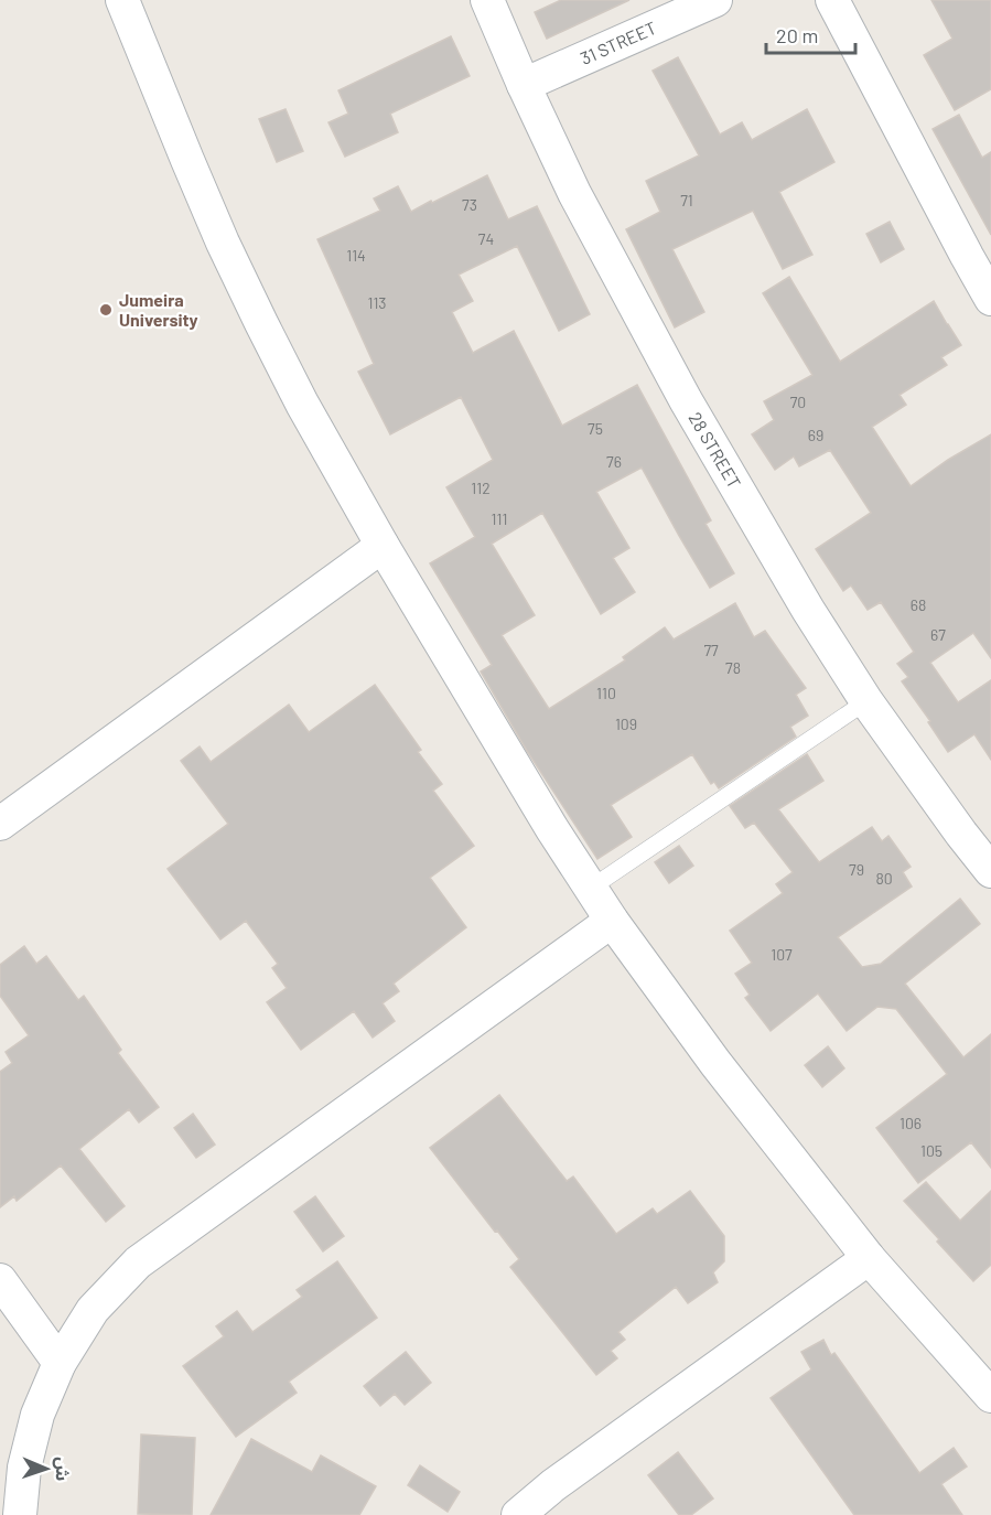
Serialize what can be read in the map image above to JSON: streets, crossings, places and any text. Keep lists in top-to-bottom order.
{
  "streets": {
    "street": ["31 STREET", "28 STREET"]
  },
  "crossings": [
    ["31 STREET", "28 STREET"]
  ],
  "places": ["Jumeira University"],
  "house_numbers": [
    "71",
    "73",
    "74",
    "114",
    "113",
    "70",
    "75",
    "69",
    "76",
    "112",
    "111",
    "68",
    "67",
    "77",
    "78",
    "110",
    "109",
    "79",
    "80",
    "107",
    "106",
    "105"
  ],
  "scale_bar": "20 m",
  "north": "right"
}
